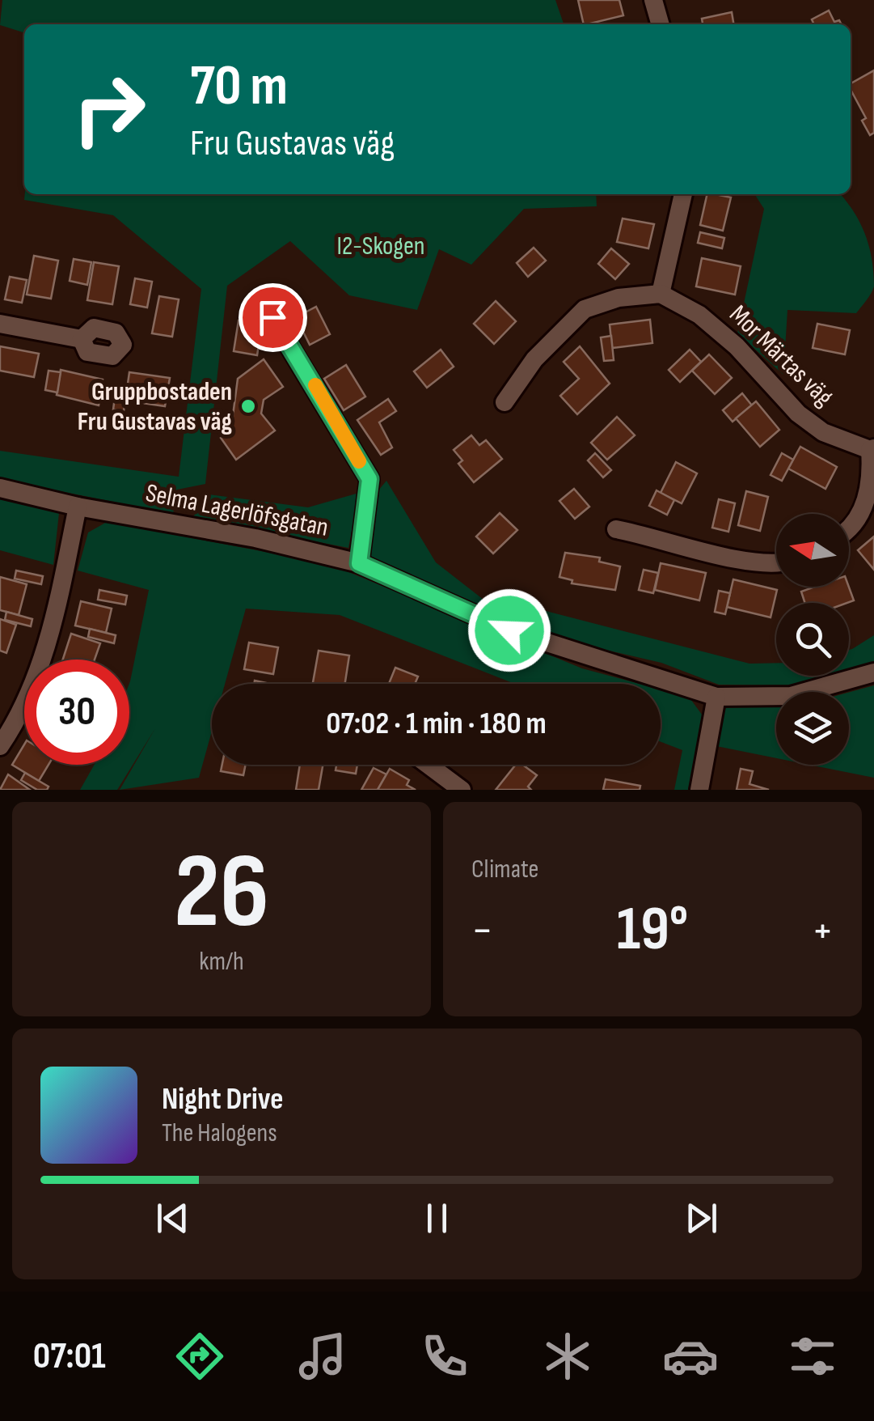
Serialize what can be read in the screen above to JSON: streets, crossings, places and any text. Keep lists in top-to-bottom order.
{
  "streets": {
    "street": ["Mor Märtas väg", "Selma Lagerlöfsgatan"]
  },
  "parks": ["I2-Skogen"],
  "places": ["Gruppbostaden Fru Gustavas väg"],
  "north": "left",
  "page": {
    "turn": ["70 m", "Fru Gustavas väg"],
    "limit": "30",
    "trip": "07:02 · 1 min · 180 m",
    "tile": [
      ["26", "km/h"],
      "Climate"
    ],
    "heat": ["−", "19°", "+"],
    "song": ["Night Drive", "The Halogens"],
    "tabs": "07:01"
  }
}
